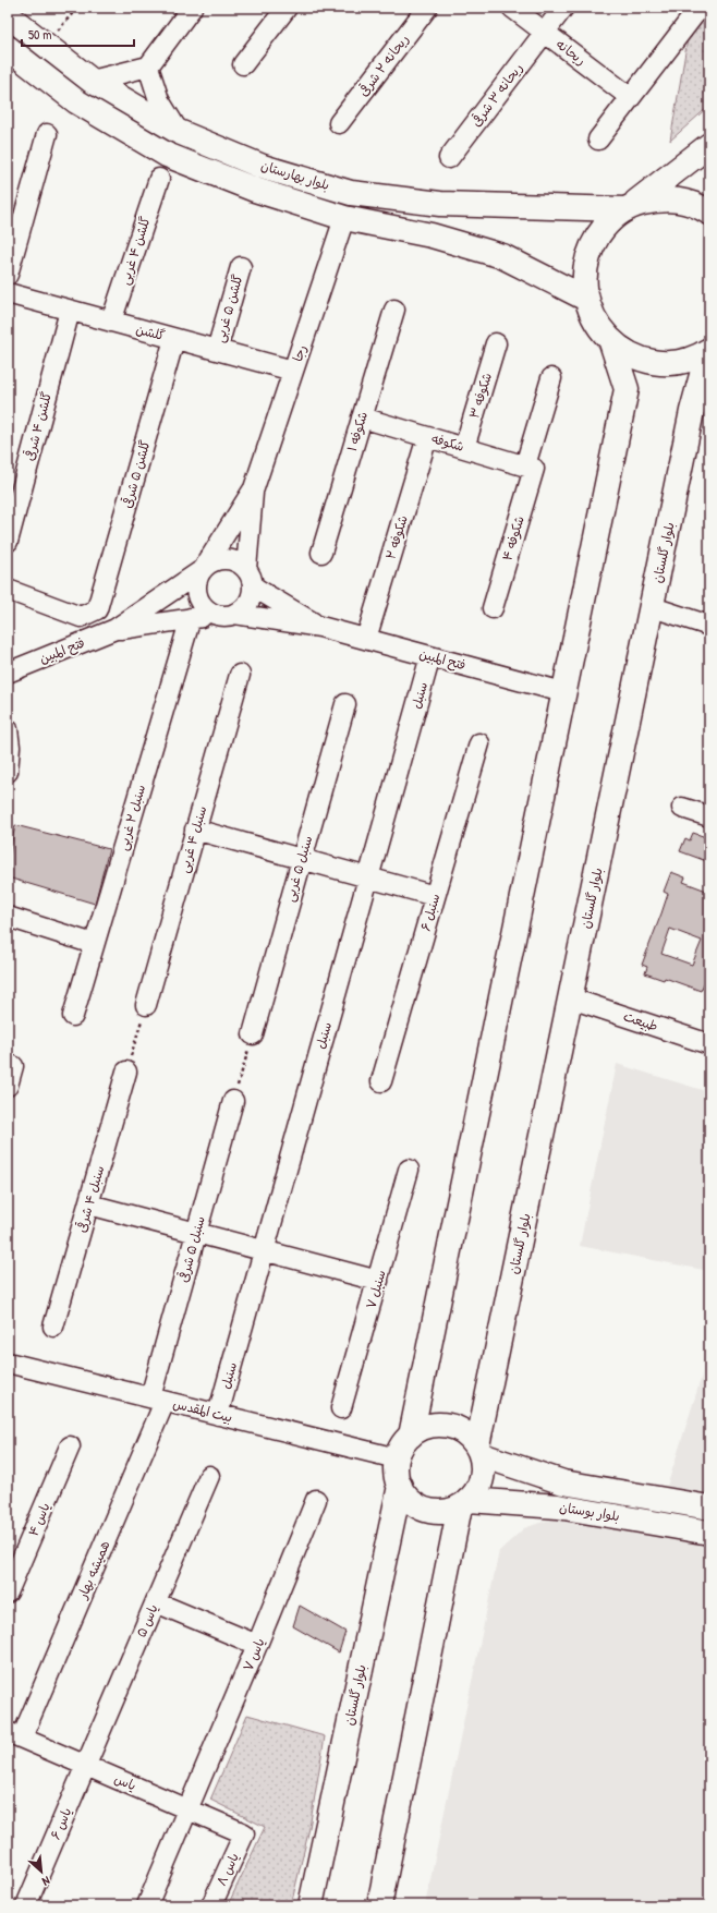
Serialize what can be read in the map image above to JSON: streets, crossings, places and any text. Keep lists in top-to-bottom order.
{
  "streets": {
    "main road": ["بلوار بهارستان", "بلوار گلستان", "بلوار بوستان"],
    "street": [
      "ریحانه",
      "ریحانه ۲ شرقی",
      "ریحانه ۳ شرقی",
      "گلشن ۴ غربی",
      "گلشن ۵ غربی",
      "گلشن",
      "رجا",
      "شکوفه ۳",
      "گلشن ۴ شرقی",
      "شکوفه ۱",
      "شکوفه",
      "گلشن ۵ شرقی",
      "شکوفه ۲",
      "شکوفه ۴",
      "فتح المبین",
      "سنبل",
      "سنبل ۲ غربی",
      "سنبل ۴ غربی",
      "سنبل ۵ غربی",
      "سنبل ۶",
      "طبیعت",
      "سنبل ۴ شرقی",
      "سنبل ۵ شرقی",
      "سنبل ۷",
      "بیت المقدس",
      "یاس ۴",
      "همیشه بهار",
      "یاس ۵",
      "یاس ۷",
      "یاس",
      "یاس ۶",
      "یاس ۸"
    ]
  },
  "crossings": [
    ["ریحانه", "ریحانه ۳ شرقی"],
    ["بلوار بهارستان", "رجا"],
    ["گلشن ۴ غربی", "گلشن"],
    ["گلشن ۵ غربی", "گلشن"],
    ["گلشن", "رجا"],
    ["گلشن", "گلشن ۴ شرقی"],
    ["گلشن", "گلشن ۵ شرقی"],
    ["شکوفه ۳", "شکوفه"],
    ["شکوفه ۱", "شکوفه"],
    ["شکوفه", "شکوفه ۲"],
    ["شکوفه", "شکوفه ۴"],
    ["شکوفه ۲", "فتح المبین"],
    ["بلوار گلستان", "طبیعت"],
    ["بلوار گلستان", "بیت المقدس"],
    ["بلوار گلستان", "بلوار بوستان"],
    ["فتح المبین", "سنبل"],
    ["سنبل", "بیت المقدس"],
    ["سنبل ۵ شرقی", "بیت المقدس"],
    ["سنبل ۵ شرقی", "همیشه بهار"],
    ["بیت المقدس", "بلوار بوستان"],
    ["بیت المقدس", "همیشه بهار"],
    ["همیشه بهار", "یاس"],
    ["یاس ۵", "یاس"],
    ["یاس ۵", "یاس ۶"],
    ["یاس ۷", "یاس"],
    ["یاس", "یاس ۶"],
    ["یاس", "یاس ۸"]
  ],
  "scale_bar": "50 m",
  "north": "bottom right"
}
